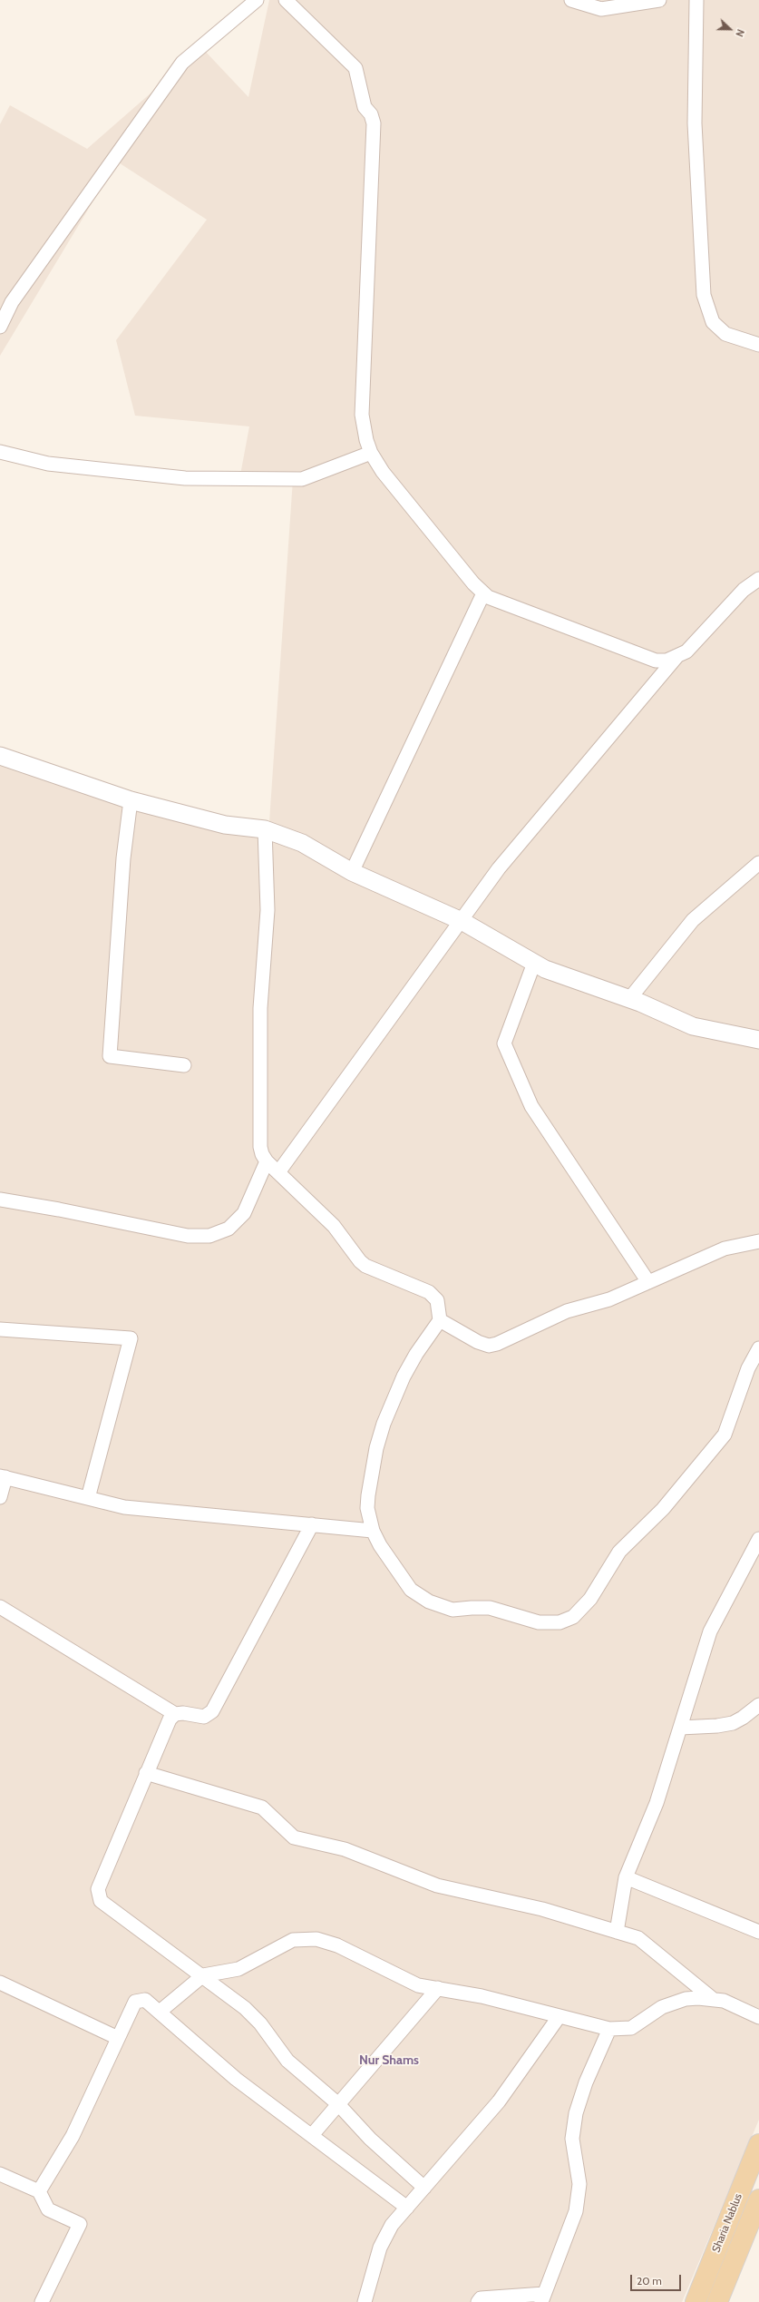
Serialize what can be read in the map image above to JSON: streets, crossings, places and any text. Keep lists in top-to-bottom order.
{
  "streets": {
    "main road": ["Sharia Nablus"]
  },
  "districts": ["Nur Shams"],
  "scale_bar": "20 m",
  "north": "right"
}
